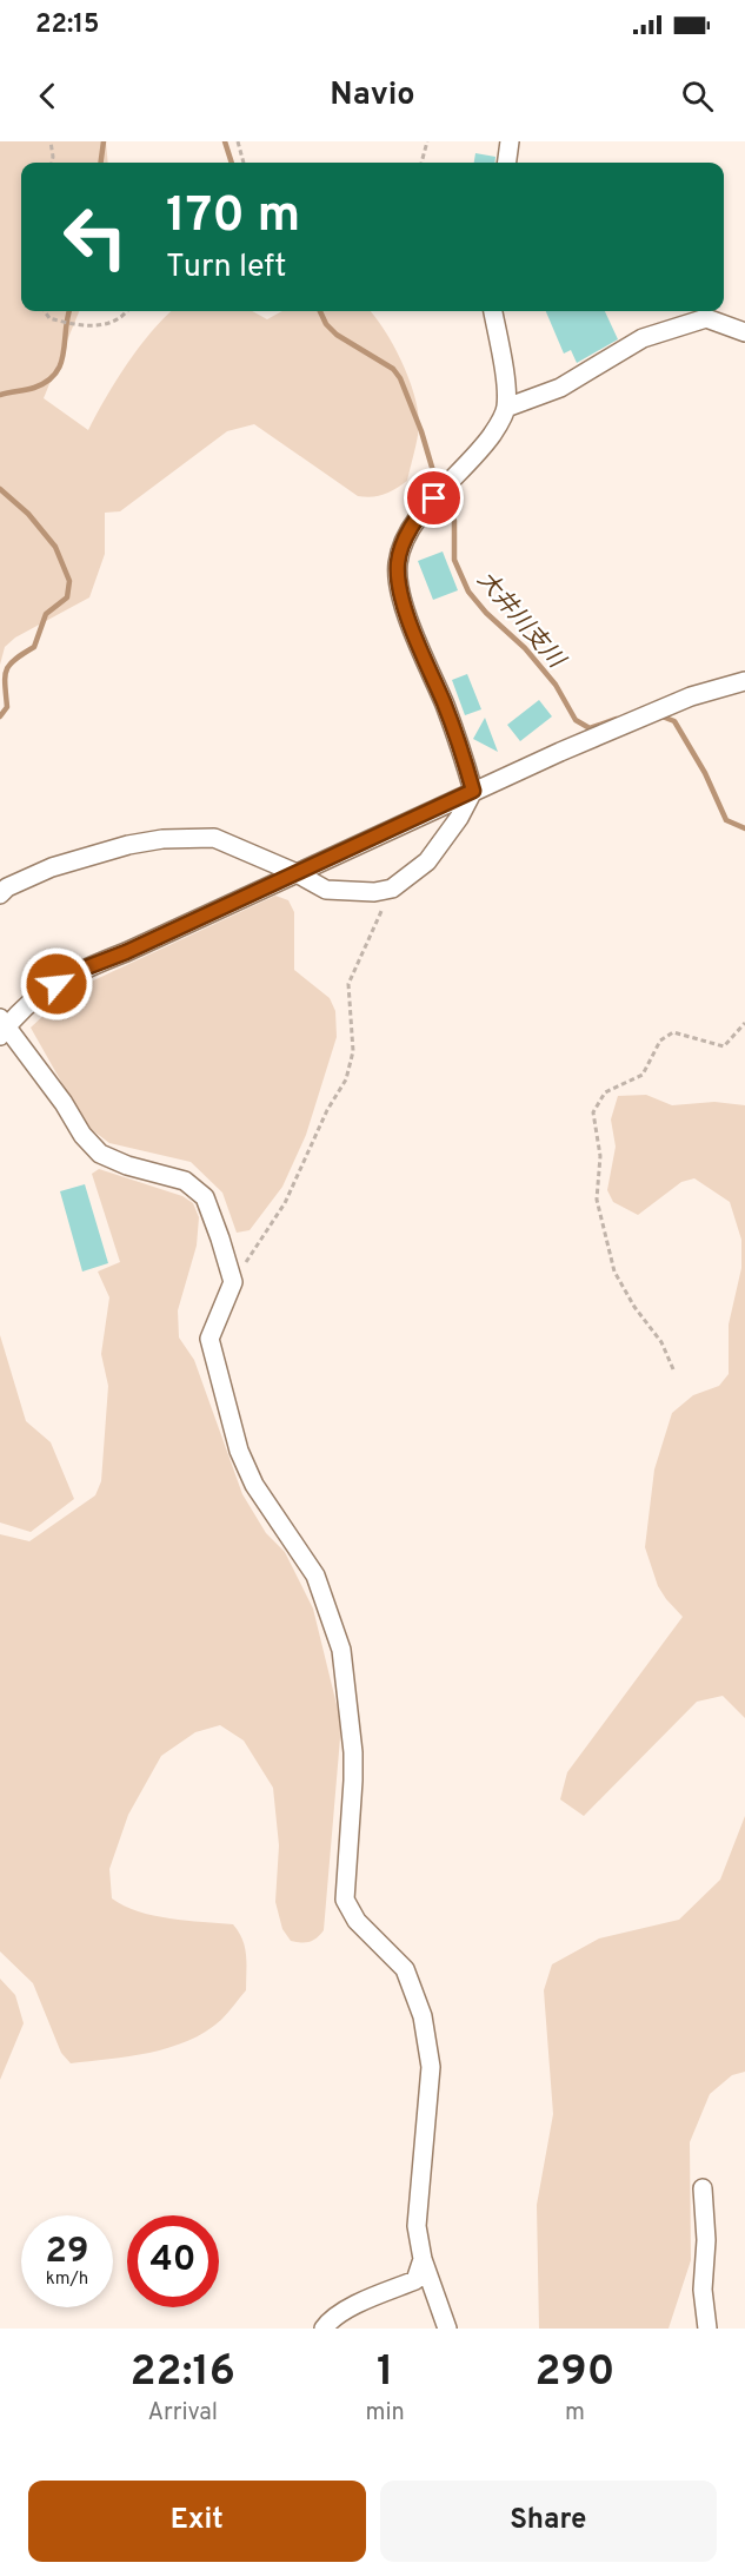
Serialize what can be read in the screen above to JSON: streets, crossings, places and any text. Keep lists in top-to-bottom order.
{
  "water": ["大井川支川"],
  "page": {
    "status": "22:15",
    "header": "Navio",
    "turn": ["170 m", "Turn left"],
    "speed": "29 km/h",
    "limit": "40",
    "eta": [
      "22:16",
      "Arrival",
      "1",
      "min",
      "290",
      "m"
    ],
    "buttons": ["Exit", "Share"]
  }
}
